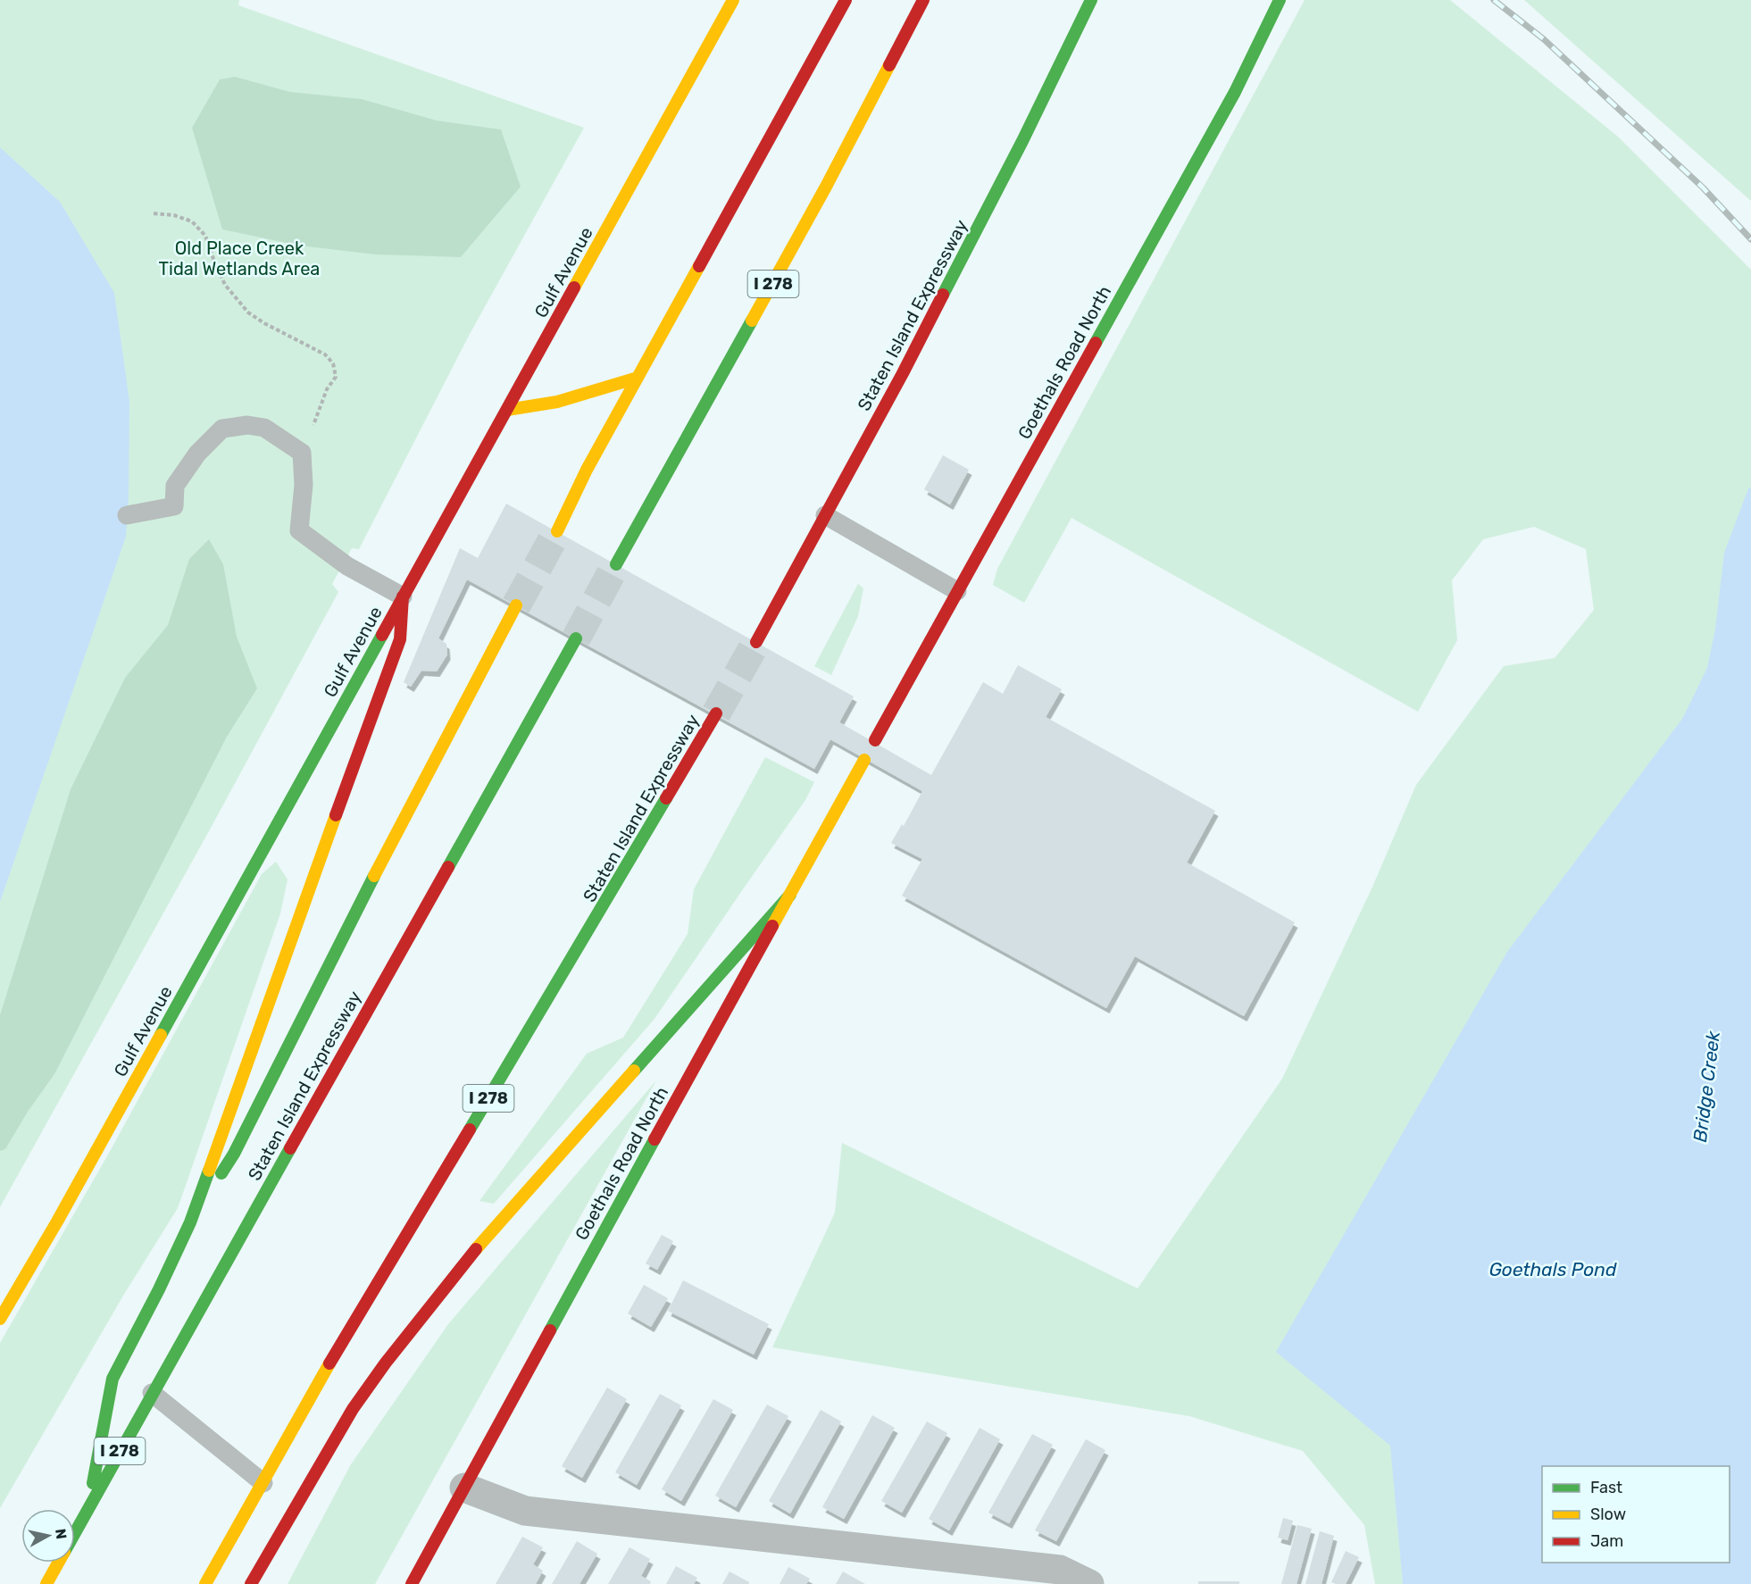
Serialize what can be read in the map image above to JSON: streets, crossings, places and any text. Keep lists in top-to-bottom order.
{
  "streets": {
    "main road": [
      "Gulf Avenue",
      "I 278",
      "Staten Island Expressway",
      "Goethals Road North"
    ]
  },
  "water": ["Bridge Creek", "Goethals Pond"],
  "parks": ["Old Place Creek Tidal Wetlands Area"],
  "legend": ["Fast", "Slow", "Jam"],
  "north": "right"
}
